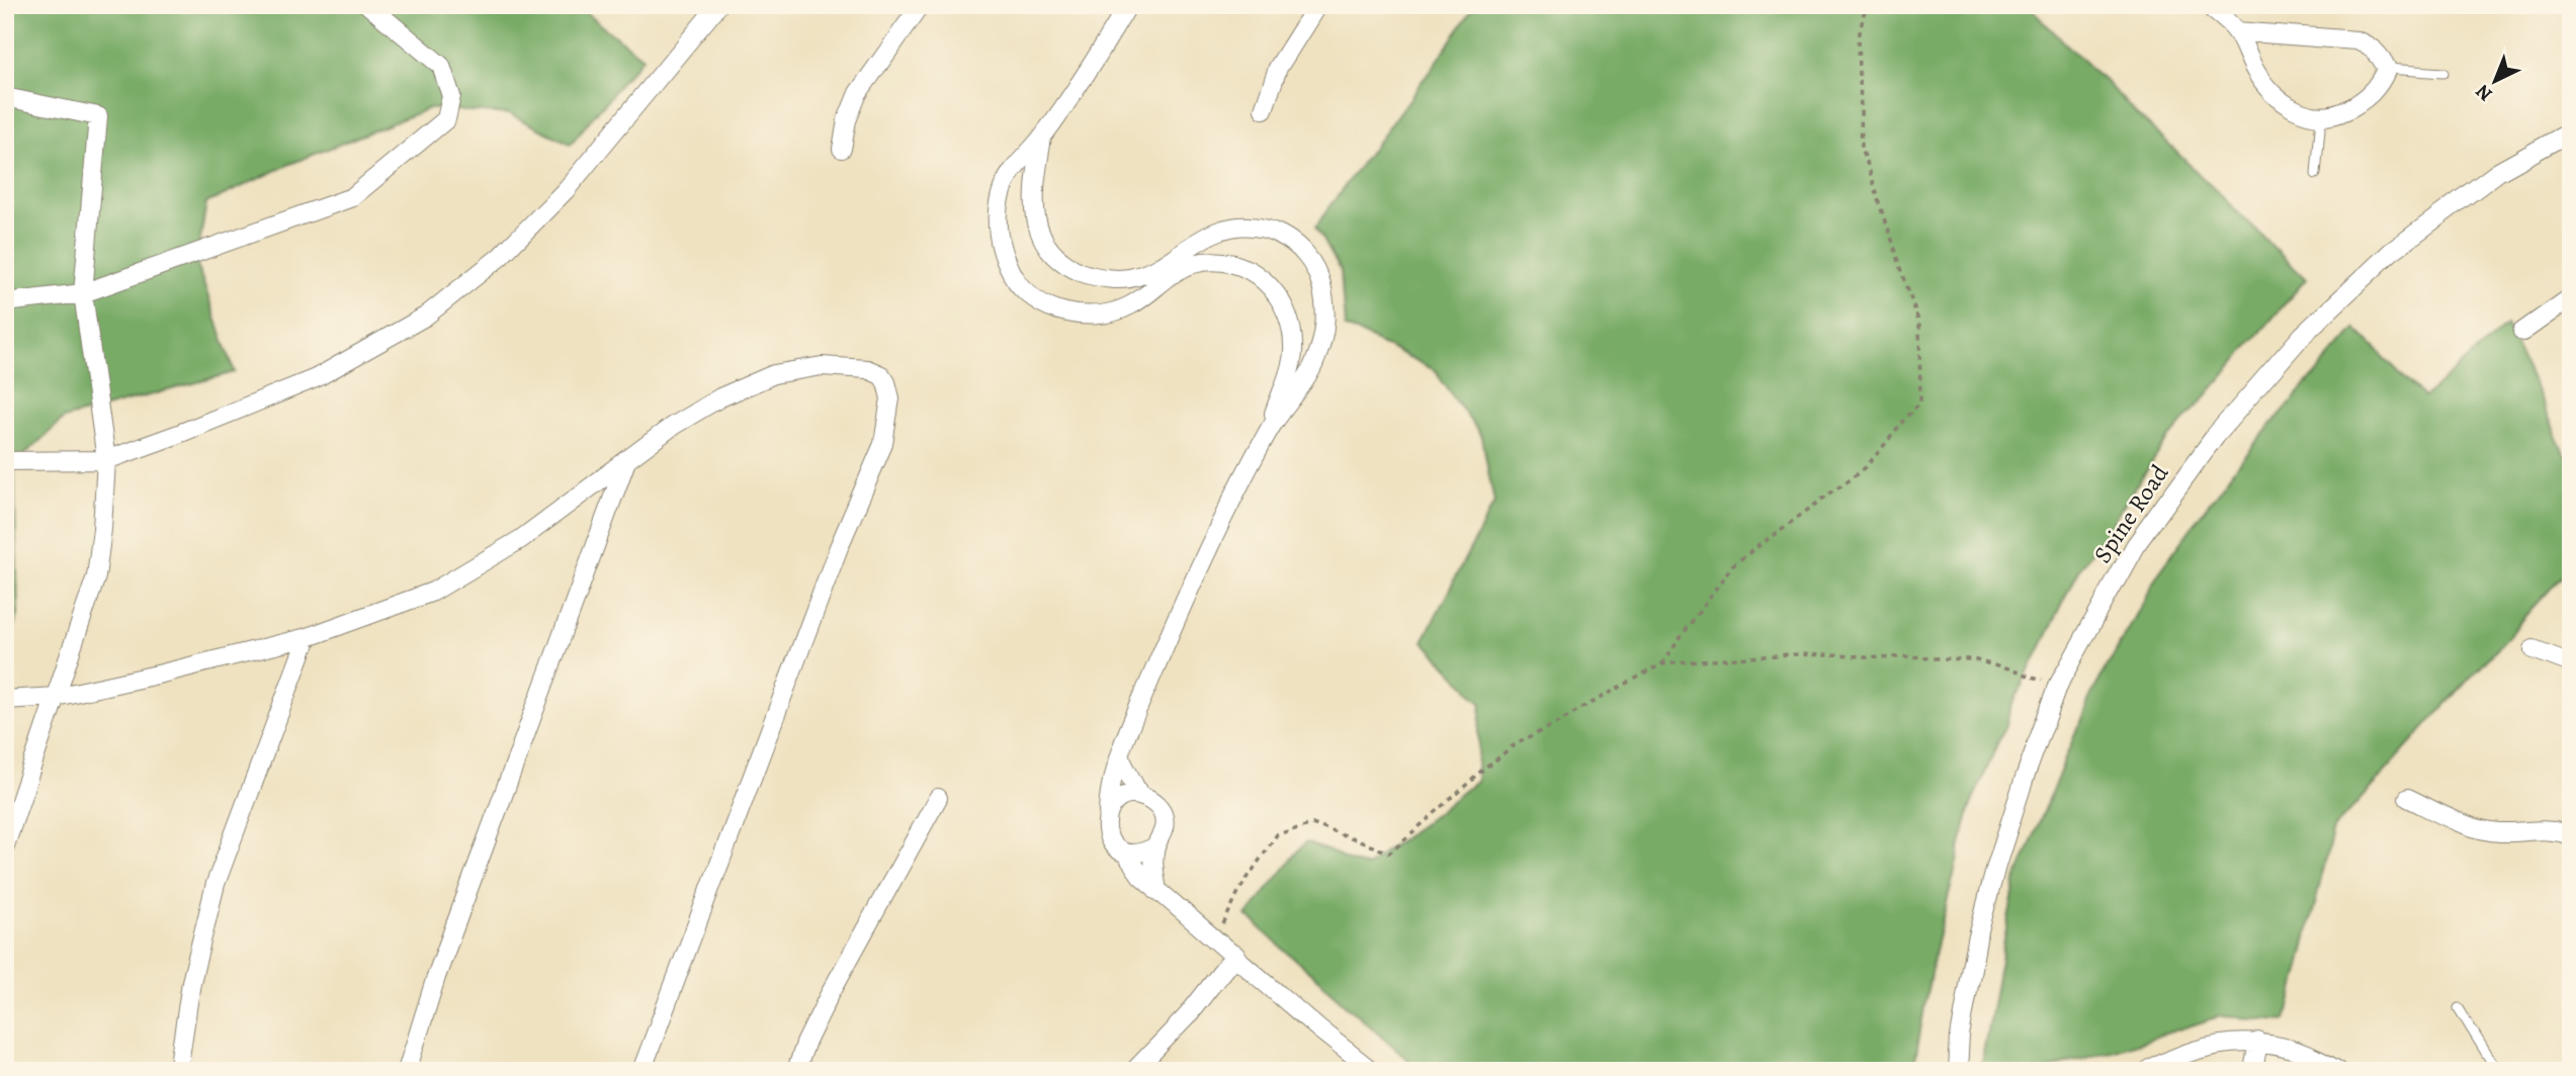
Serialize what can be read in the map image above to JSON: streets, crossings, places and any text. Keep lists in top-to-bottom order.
{
  "streets": {
    "street": ["Spine Road"]
  },
  "north": "bottom left"
}
